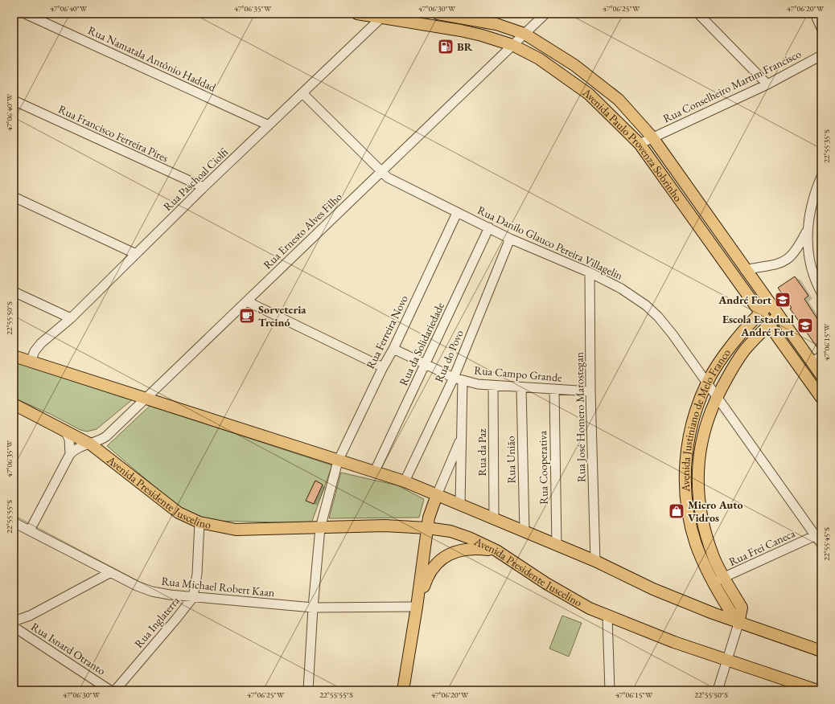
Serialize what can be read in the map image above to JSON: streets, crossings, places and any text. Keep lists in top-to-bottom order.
{
  "streets": {
    "main road": ["Avenida Paulo Provenza Sobrinho", "Avenida Justiniano de Melo Franco", "Avenida Presidente Juscelino"],
    "street": [
      "Rua Namatala Antônio Haddad",
      "Rua Conselheiro Martim Francisco",
      "Rua Francisco Ferreira Pires",
      "Rua Paschoal Ciolfi",
      "Rua Ernesto Alves Filho",
      "Rua Danilo Glauco Pereira Villagelin",
      "Rua Ferreira Novo",
      "Rua da Solidariedade",
      "Rua do Povo",
      "Rua Campo Grande",
      "Rua José Homero Marostegan",
      "Rua da Paz",
      "Rua União",
      "Rua Cooperativa",
      "Rua Frei Caneca",
      "Rua Michael Robert Kaan",
      "Rua Inglaterra",
      "Rua Isnard Otranto"
    ]
  },
  "crossings": [
    ["Rua Namatala Antônio Haddad", "Rua Paschoal Ciolfi"],
    ["Rua Conselheiro Martim Francisco", "Avenida Paulo Provenza Sobrinho"],
    ["Rua Francisco Ferreira Pires", "Rua Paschoal Ciolfi"],
    ["Avenida Paulo Provenza Sobrinho", "Rua Paschoal Ciolfi"],
    ["Avenida Paulo Provenza Sobrinho", "Rua Ernesto Alves Filho"],
    ["Avenida Paulo Provenza Sobrinho", "Avenida Justiniano de Melo Franco"],
    ["Rua Paschoal Ciolfi", "Rua Danilo Glauco Pereira Villagelin"],
    ["Rua Ernesto Alves Filho", "Rua Danilo Glauco Pereira Villagelin"],
    ["Rua Ernesto Alves Filho", "Avenida Presidente Juscelino"],
    ["Rua Danilo Glauco Pereira Villagelin", "Rua Ferreira Novo"],
    ["Rua Danilo Glauco Pereira Villagelin", "Rua da Solidariedade"],
    ["Rua Danilo Glauco Pereira Villagelin", "Rua do Povo"],
    ["Rua Danilo Glauco Pereira Villagelin", "Rua José Homero Marostegan"],
    ["Rua Danilo Glauco Pereira Villagelin", "Avenida Justiniano de Melo Franco"],
    ["Rua Danilo Glauco Pereira Villagelin", "Rua Frei Caneca"],
    ["Rua Ferreira Novo", "Rua Campo Grande"],
    ["Rua da Solidariedade", "Rua Campo Grande"],
    ["Rua do Povo", "Rua Campo Grande"],
    ["Rua Campo Grande", "Rua José Homero Marostegan"],
    ["Rua Campo Grande", "Rua da Paz"],
    ["Rua Campo Grande", "Rua União"],
    ["Rua Campo Grande", "Rua Cooperativa"],
    ["Avenida Justiniano de Melo Franco", "Rua Frei Caneca"],
    ["Avenida Presidente Juscelino", "Rua Inglaterra"],
    ["Rua Michael Robert Kaan", "Rua Inglaterra"]
  ],
  "places": {
    "fuel station": ["BR"],
    "school or university": ["André Fort", "Escola Estadual André Fort"],
    "cafe": ["Sorveteria Treinó"],
    "shop": ["Micro Auto Vidros"]
  },
  "coordinates": [
    "47°06'40\"W",
    "47°06'35\"W",
    "47°06'30\"W",
    "47°06'25\"W",
    "47°06'20\"W",
    "22°55'35\"S",
    "22°55'50\"S",
    "47°06'15\"W",
    "22°55'55\"S",
    "22°55'45\"S"
  ]
}
